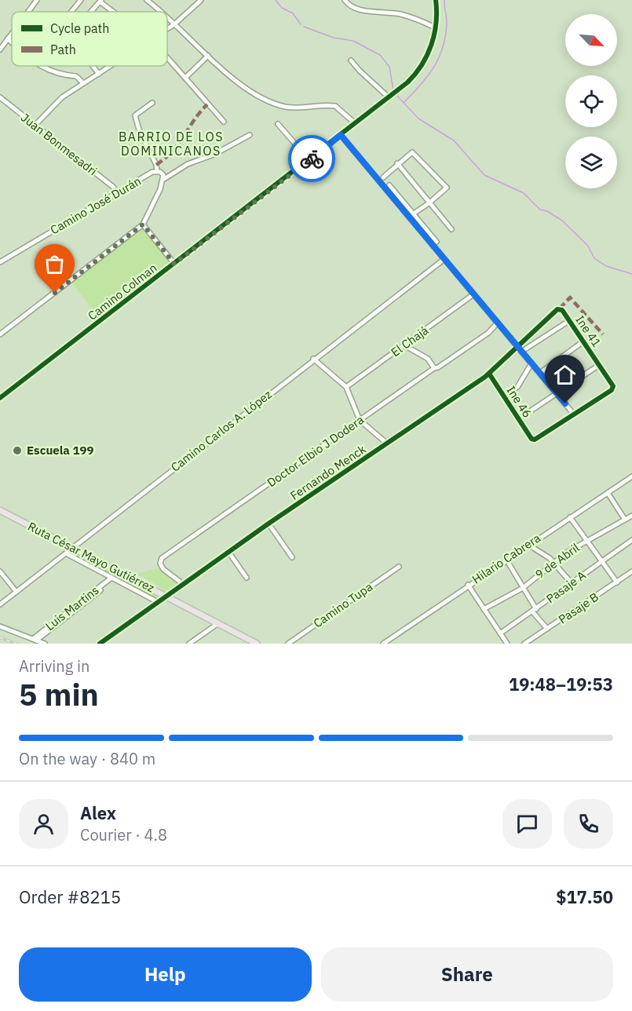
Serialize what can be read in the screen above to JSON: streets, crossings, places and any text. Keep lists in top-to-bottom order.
{
  "streets": {
    "main road": ["Ruta César Mayo Gutiérrez"],
    "street": [
      "Juan Bonmesadri",
      "Camino José Durán",
      "Camino Colman",
      "Ine 41",
      "El Chajá",
      "Ine 46",
      "Camino Carlos A. López",
      "Doctor Elbio J Dodera",
      "Fernando Menck",
      "Hilario Cabrera",
      "9 de Abril",
      "Pasaje A",
      "Camino Tupa",
      "Luis Martins",
      "Pasaje B"
    ]
  },
  "crossings": [
    ["Juan Bonmesadri", "Camino José Durán"],
    ["Ine 41", "Ine 46"],
    ["Ine 41", "Fernando Menck"],
    ["Ine 46", "Fernando Menck"],
    ["Camino Carlos A. López", "Ruta César Mayo Gutiérrez"],
    ["Doctor Elbio J Dodera", "Fernando Menck"],
    ["Fernando Menck", "Ruta César Mayo Gutiérrez"],
    ["Ruta César Mayo Gutiérrez", "Luis Martins"]
  ],
  "districts": ["BARRIO DE LOS DOMINICANOS"],
  "places": ["Escuela 199"],
  "legend": ["Cycle path", "Path"],
  "north": "bottom right",
  "page": {
    "heading": ["5 min", "Arriving in", "19:48–19:53"],
    "panel": [
      "Alex",
      "Courier · 4.8",
      "Order #8215",
      "$17.50"
    ],
    "bar": "On the way · 840 m",
    "buttons": ["Help", "Share"]
  }
}
